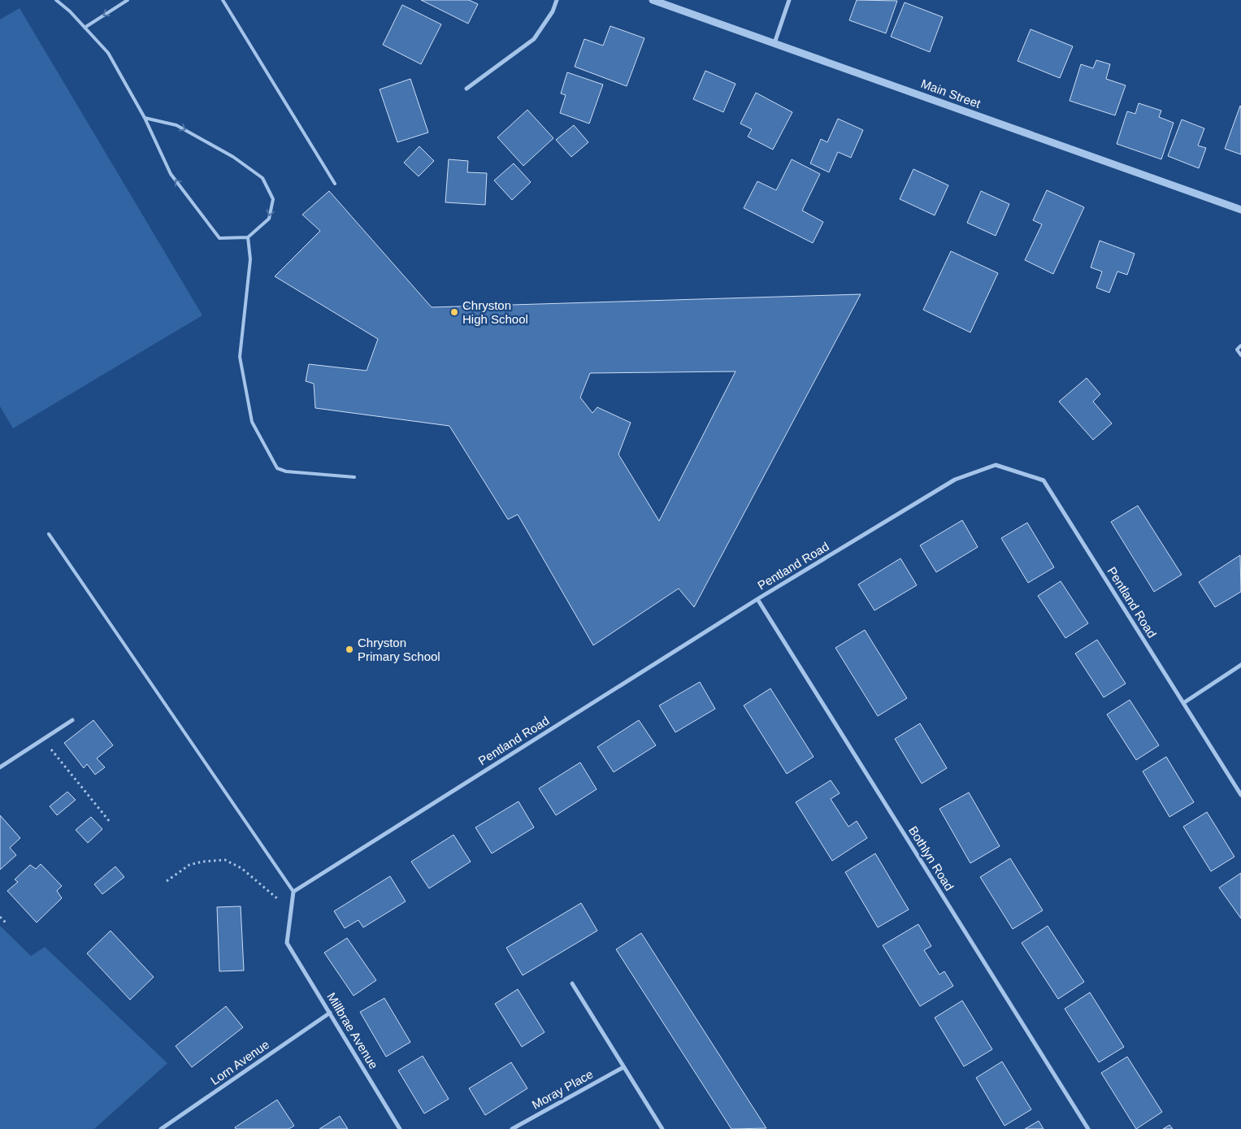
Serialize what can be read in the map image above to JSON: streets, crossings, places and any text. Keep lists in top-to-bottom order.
{
  "streets": {
    "street": [
      "Main Street",
      "Pentland Road",
      "Bothlyn Road",
      "Millbrae Avenue",
      "Lorn Avenue",
      "Moray Place"
    ]
  },
  "crossings": [
    ["Pentland Road", "Bothlyn Road"],
    ["Millbrae Avenue", "Lorn Avenue"]
  ],
  "places": ["Chryston High School", "Chryston Primary School"]
}
